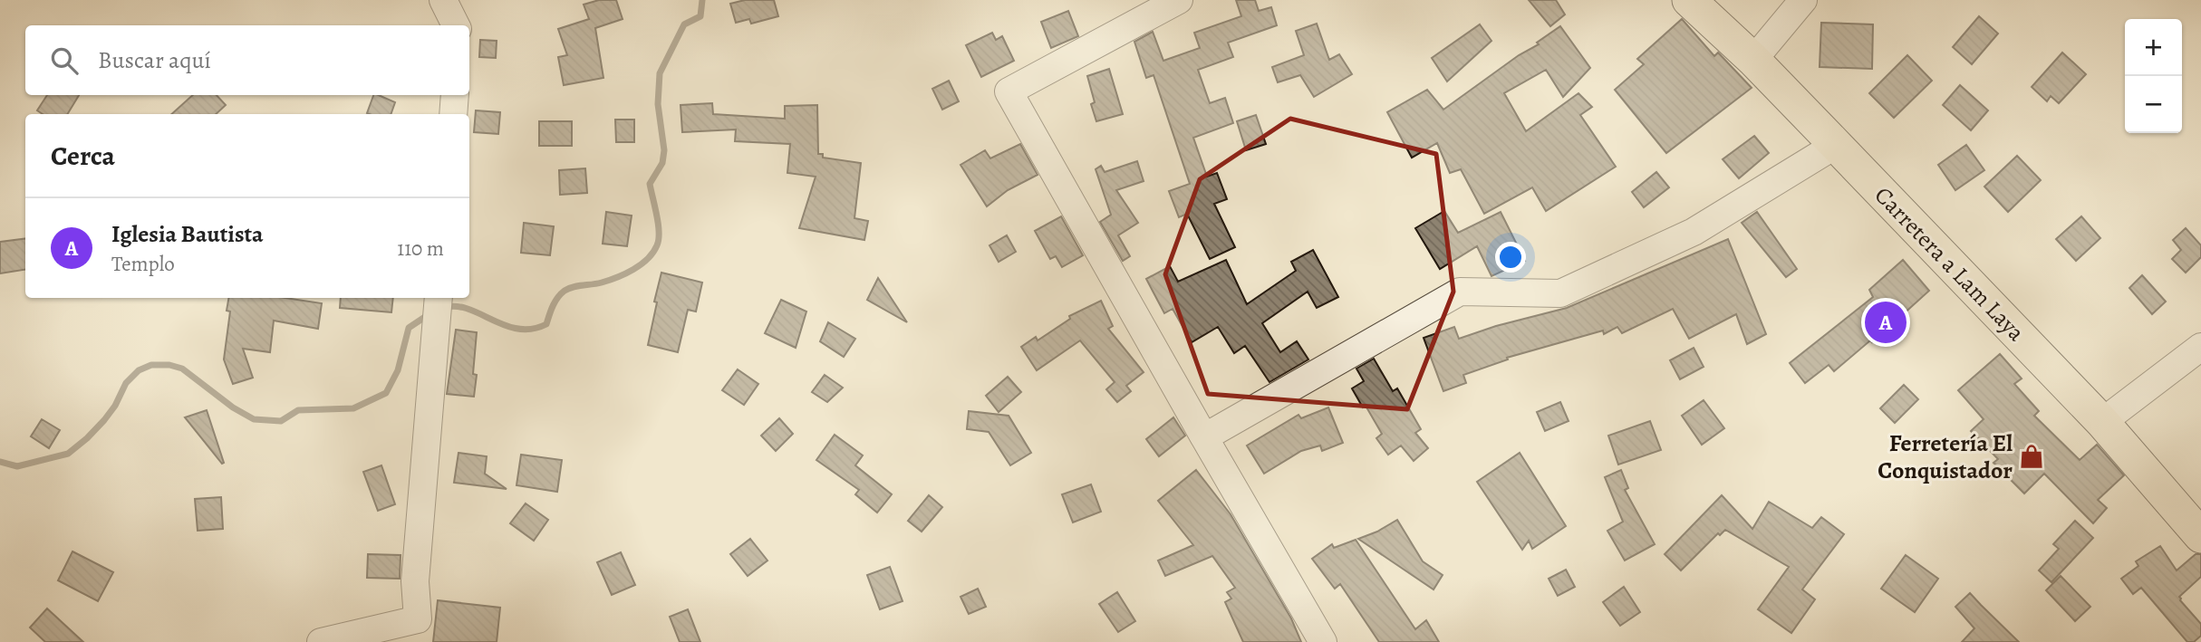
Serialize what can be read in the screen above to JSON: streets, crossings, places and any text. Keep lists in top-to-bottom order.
{
  "streets": {
    "main road": ["Carretera a Lam Laya"]
  },
  "places": {
    "shop": ["Ferretería El Conquistador"]
  },
  "page": {
    "map_buttons": ["+", "−"],
    "search": "Buscar aquí",
    "heading": "Cerca",
    "list": [
      {
        "mark": "A",
        "name": "Iglesia Bautista",
        "note": "Templo",
        "value": "110 m"
      }
    ],
    "pins": "A"
  }
}
